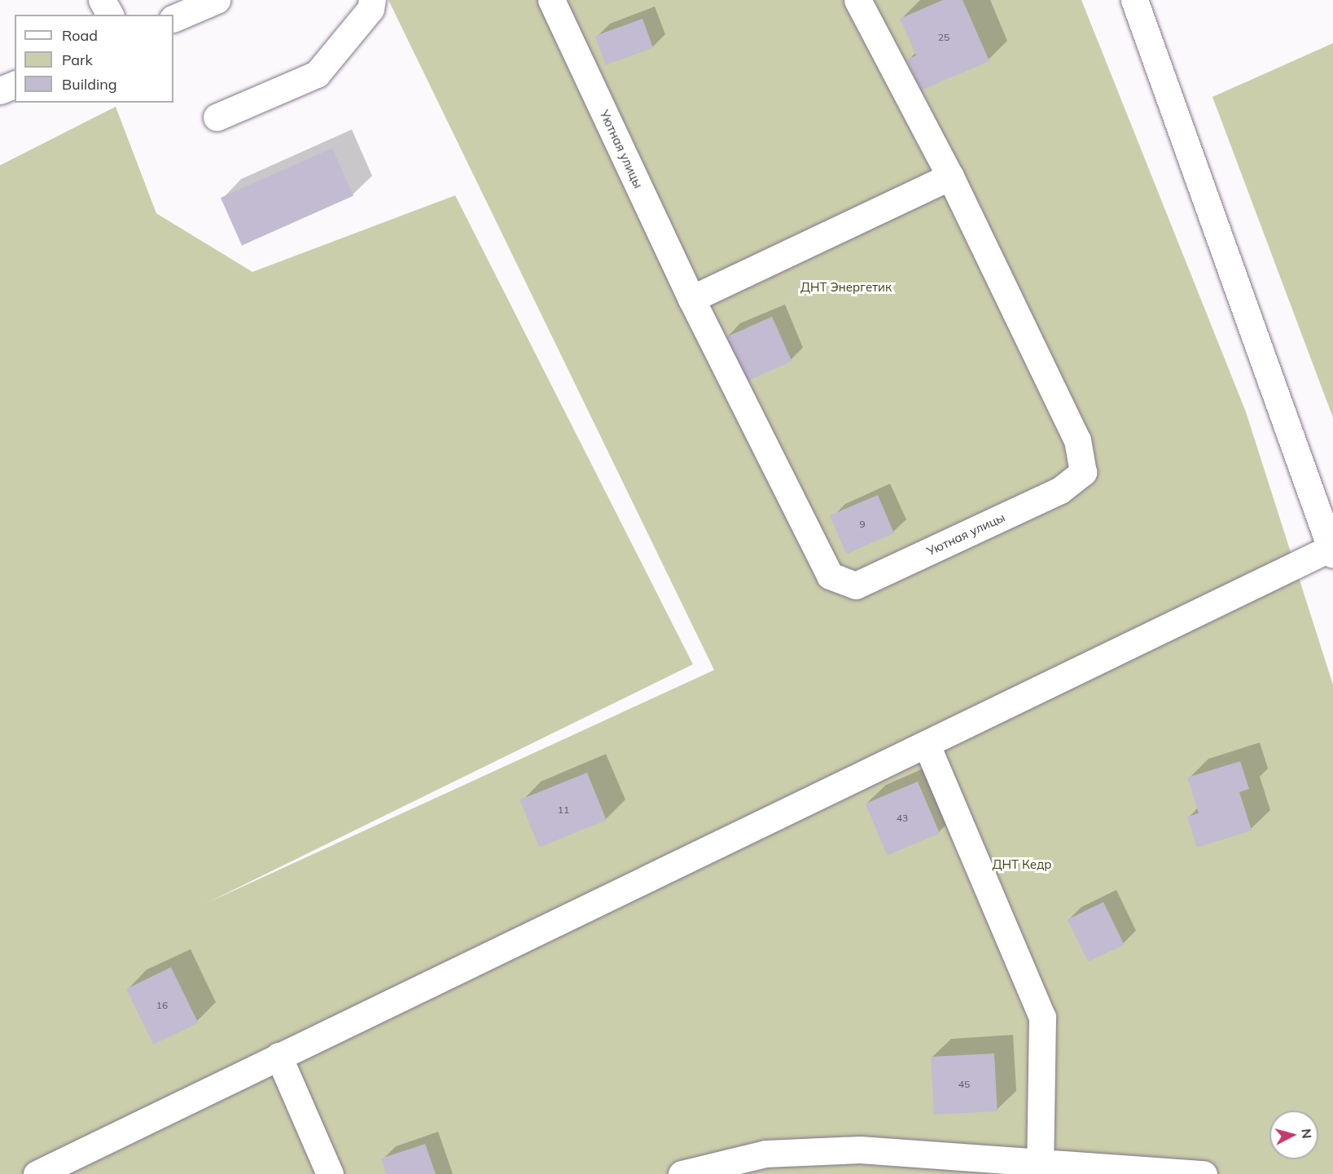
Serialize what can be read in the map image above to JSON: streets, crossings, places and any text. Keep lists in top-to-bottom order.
{
  "streets": {
    "street": ["Уютная улицы"]
  },
  "parks": ["ДНТ Энергетик", "ДНТ Кедр"],
  "house_numbers": [
    "25",
    "9",
    "11",
    "43",
    "16",
    "45"
  ],
  "legend": ["Road", "Park", "Building"],
  "north": "right"
}
